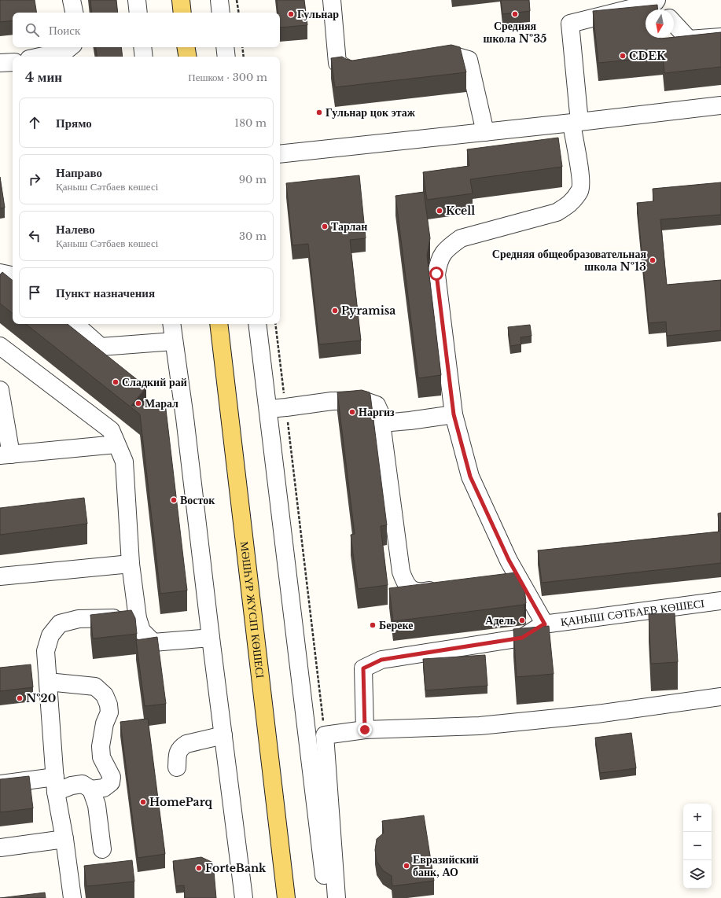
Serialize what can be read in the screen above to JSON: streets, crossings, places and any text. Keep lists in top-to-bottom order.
{
  "streets": {
    "main road": ["МӘШҺҮР ЖҮСІП КӨШЕСІ"],
    "street": ["ҚАНЫШ СӘТБАЕВ КӨШЕСІ"]
  },
  "places": [
    "Гульнар",
    "Средняя школа №35",
    "CDEK",
    "Гульнар цок этаж",
    "Kcell",
    "Тарлан",
    "Средняя общеобразовательная школа №13",
    "Pyramisa",
    "Сладкий рай",
    "Марал",
    "Наргиз",
    "Восток",
    "Адель",
    "Береке",
    "№20",
    "HomeParq",
    "Евразийский банк, АО",
    "ForteBank"
  ],
  "north": "bottom",
  "page": {
    "search": "Поиск",
    "heading": ["4 мин", "Пешком · 300 m"],
    "list": [
      ["Прямо", "180 m"],
      ["Направо", "Қаныш Сәтбаев көшесі", "90 m"],
      ["Налево", "Қаныш Сәтбаев көшесі", "30 m"],
      "Пункт назначения"
    ],
    "map_buttons": ["+", "−"]
  }
}
